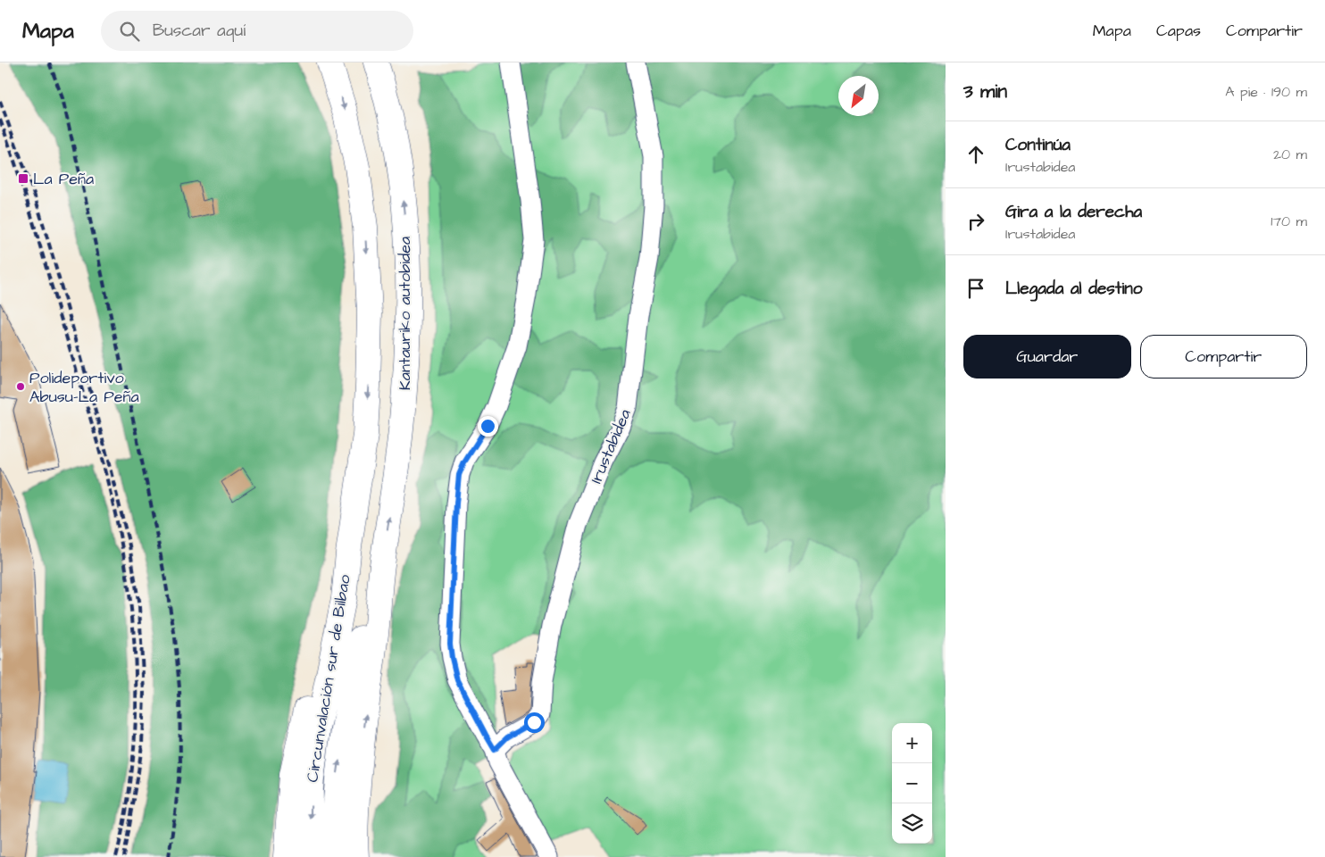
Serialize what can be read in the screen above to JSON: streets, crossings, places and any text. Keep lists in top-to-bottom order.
{
  "streets": {
    "highway": ["Kantauriko autobidea", "Circunvalación sur de Bilbao"],
    "street": ["Irustabidea"]
  },
  "places": {
    "transit": ["La Peña"],
    "other": ["Polideportivo Abusu-La Peña"]
  },
  "north": "bottom left",
  "page": {
    "header": "Mapa",
    "search": "Buscar aquí",
    "nav": ["Mapa", "Capas", "Compartir"],
    "heading": ["3 min", "A pie · 190 m"],
    "list": [
      ["Continúa", "Irustabidea", "20 m"],
      ["Gira a la derecha", "Irustabidea", "170 m"],
      "Llegada al destino"
    ],
    "buttons": ["Guardar", "Compartir"],
    "map_buttons": ["+", "−"]
  }
}
